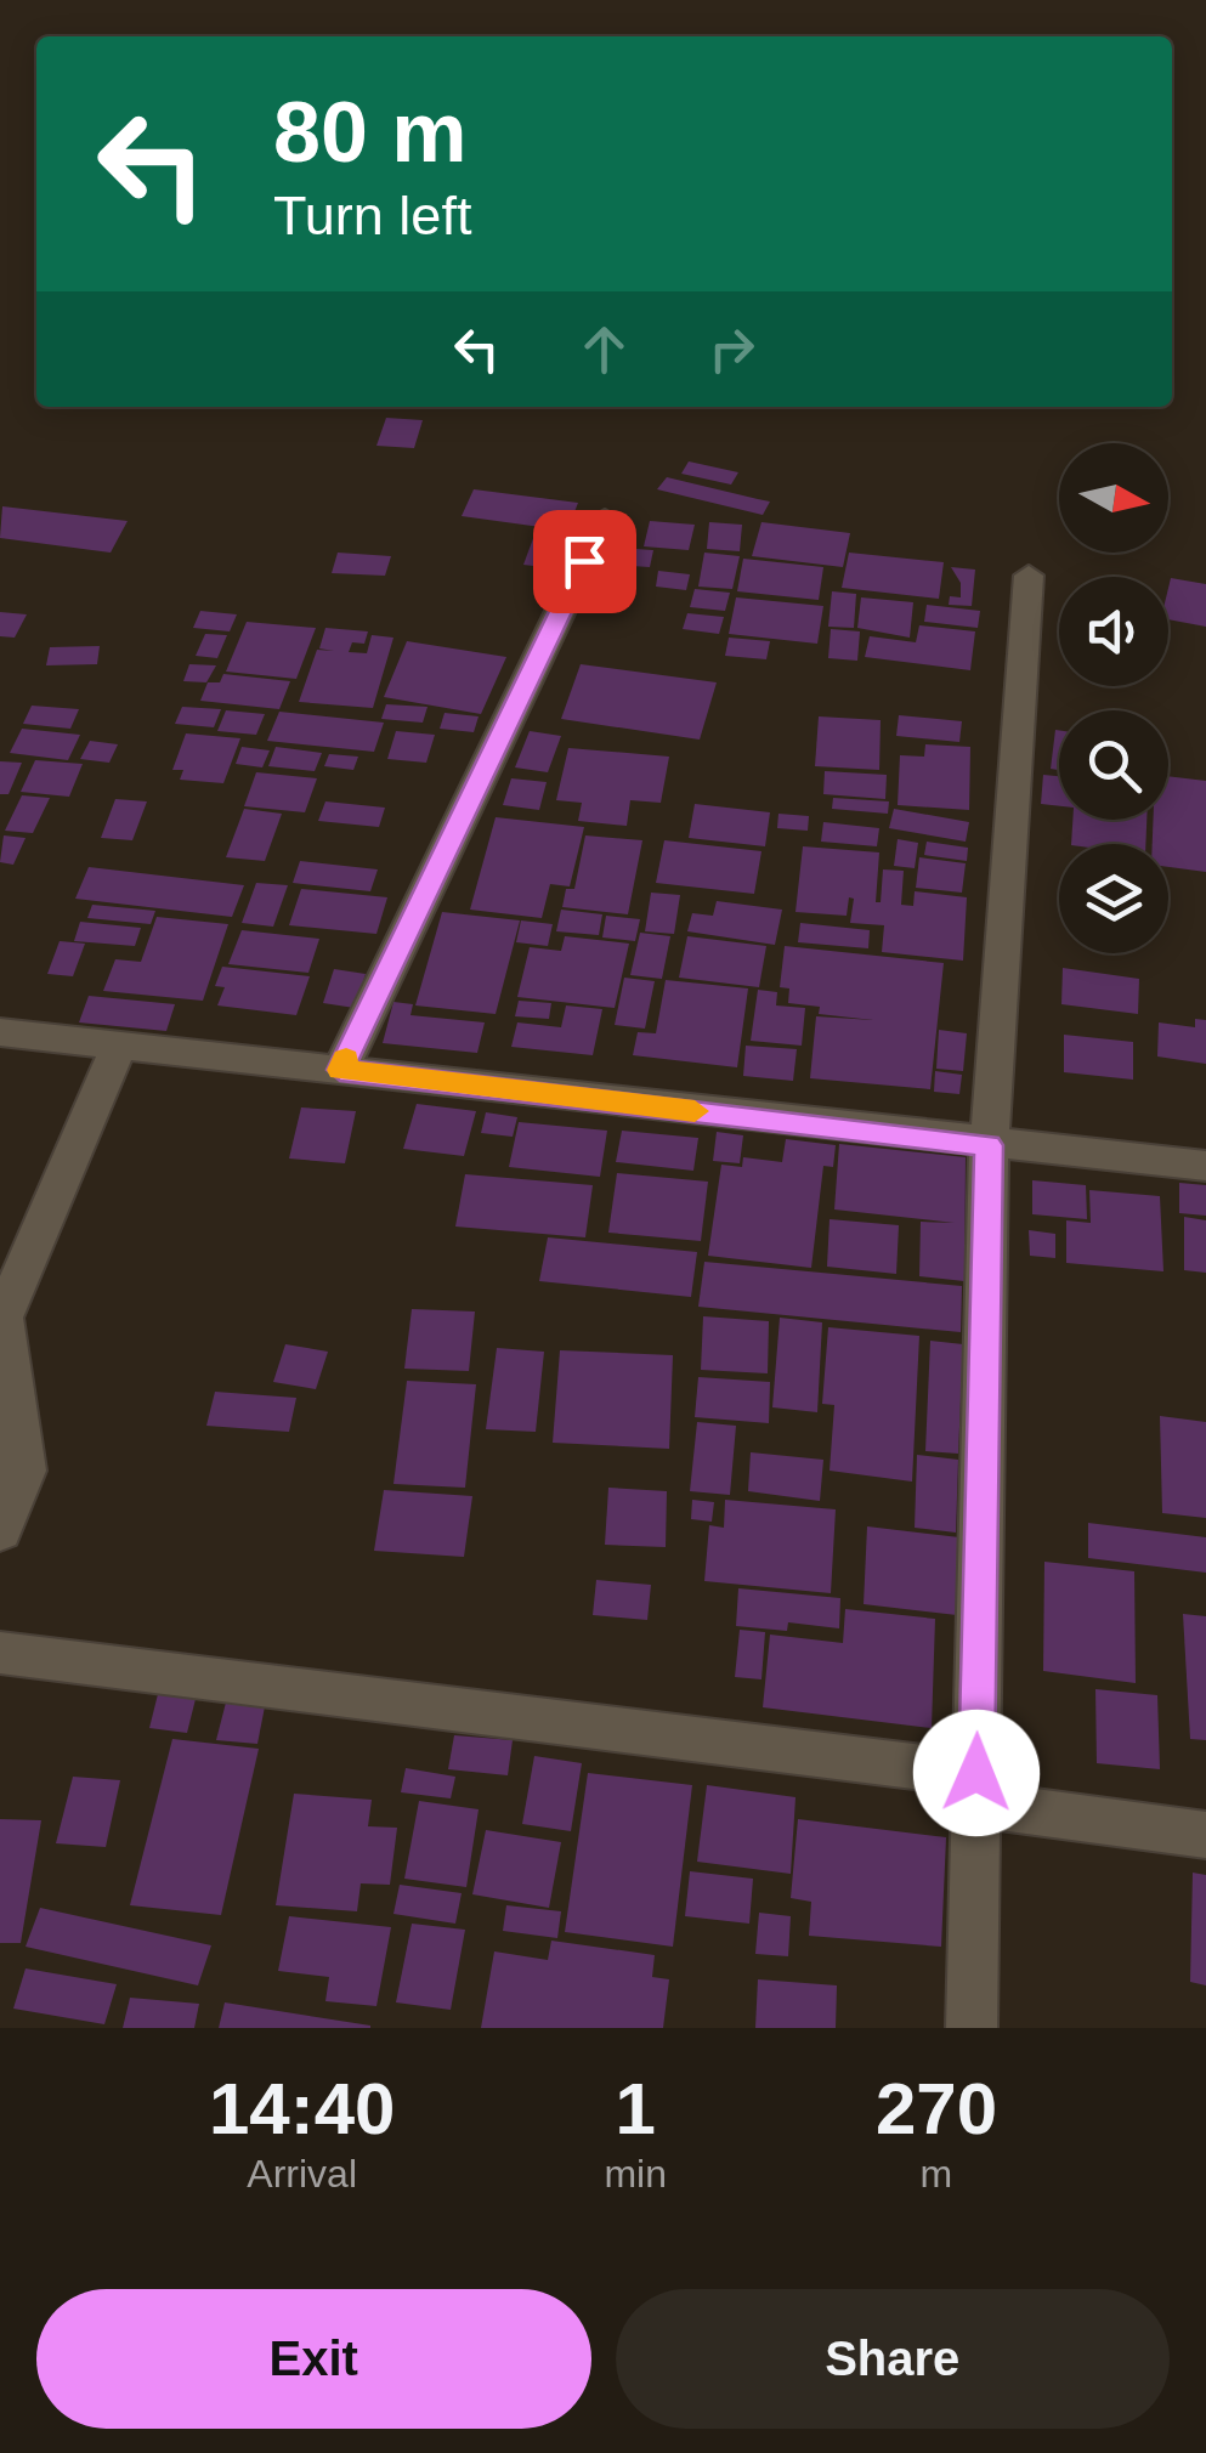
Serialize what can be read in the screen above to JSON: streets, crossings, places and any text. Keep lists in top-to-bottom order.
{
  "north": "right",
  "page": {
    "turn": ["80 m", "Turn left"],
    "eta": [
      "14:40",
      "Arrival",
      "1",
      "min",
      "270",
      "m"
    ],
    "buttons": ["Exit", "Share"]
  }
}
